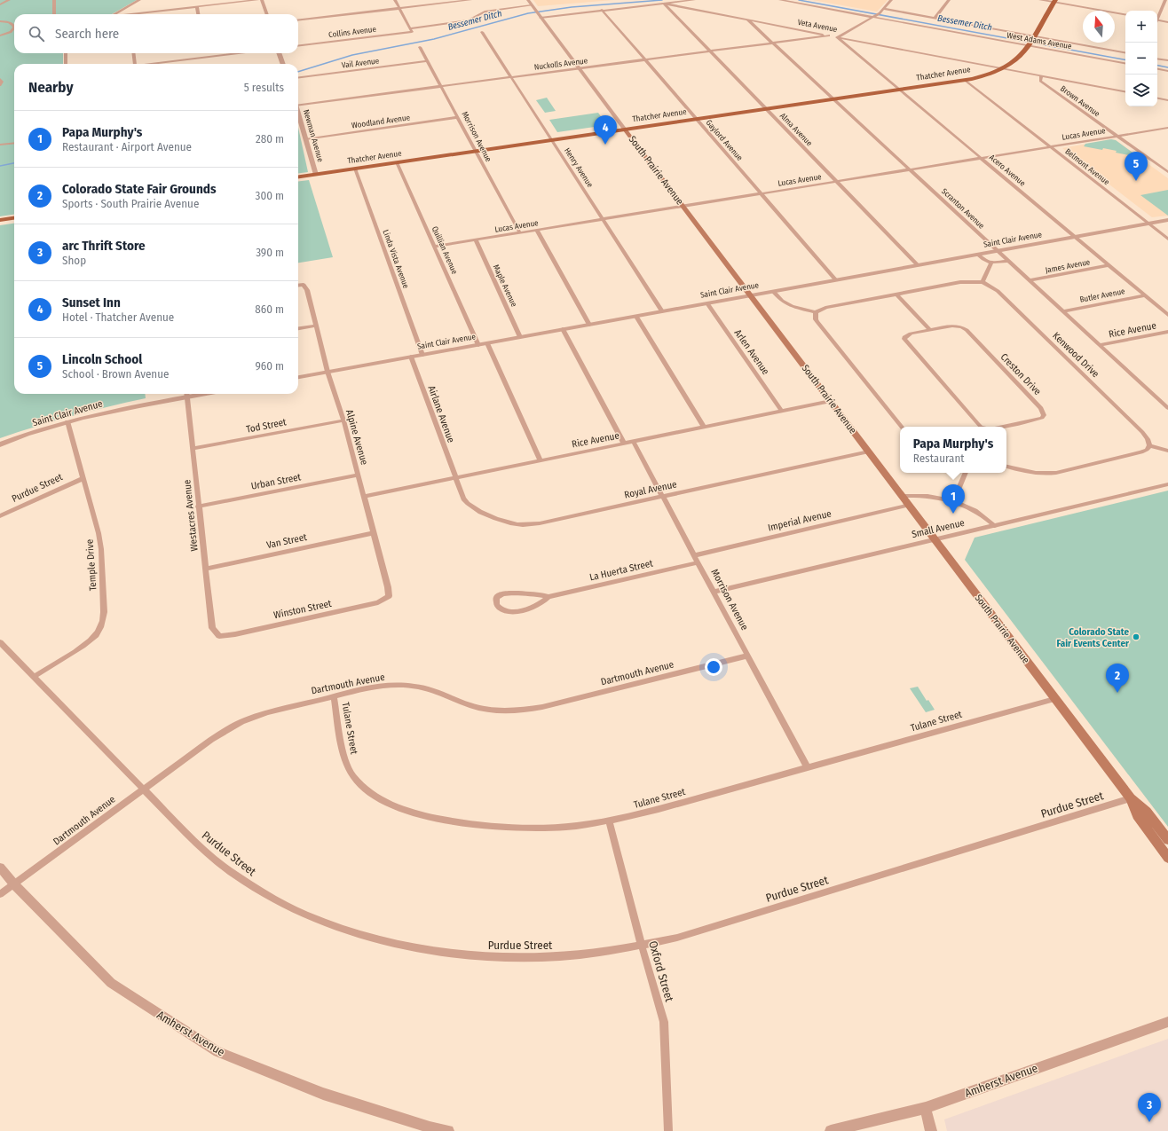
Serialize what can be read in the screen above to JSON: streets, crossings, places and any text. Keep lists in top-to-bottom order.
{
  "streets": {
    "main road": ["Thatcher Avenue", "South Prairie Avenue"],
    "street": [
      "Veta Avenue",
      "Collins Avenue",
      "West Adams Avenue",
      "Vail Avenue",
      "Nuckolls Avenue",
      "Brown Avenue",
      "Woodland Avenue",
      "Alma Avenue",
      "Lucas Avenue",
      "Newman Avenue",
      "Morrison Avenue",
      "Gaylord Avenue",
      "Belmont Avenue",
      "Henry Avenue",
      "Acero Avenue",
      "Scranton Avenue",
      "Saint Clair Avenue",
      "Quillian Avenue",
      "Linda Vista Avenue",
      "James Avenue",
      "Maple Avenue",
      "Butler Avenue",
      "Rice Avenue",
      "Arlen Avenue",
      "Kenwood Drive",
      "Creston Drive",
      "Airlane Avenue",
      "Tod Street",
      "Alpine Avenue",
      "Urban Street",
      "Purdue Street",
      "Royal Avenue",
      "Westacres Avenue",
      "Imperial Avenue",
      "Small Avenue",
      "Van Street",
      "Temple Drive",
      "La Huerta Street",
      "Winston Street",
      "Dartmouth Avenue",
      "Tulane Street",
      "Oxford Street",
      "Amherst Avenue"
    ]
  },
  "crossings": [
    ["Veta Avenue", "Nuckolls Avenue"],
    ["Veta Avenue", "Thatcher Avenue"],
    ["Veta Avenue", "Brown Avenue"],
    ["Veta Avenue", "Alma Avenue"],
    ["Veta Avenue", "Acero Avenue"],
    ["Veta Avenue", "Scranton Avenue"],
    ["Collins Avenue", "South Prairie Avenue"],
    ["West Adams Avenue", "Thatcher Avenue"],
    ["Vail Avenue", "Morrison Avenue"],
    ["Nuckolls Avenue", "Alma Avenue"],
    ["Nuckolls Avenue", "Morrison Avenue"],
    ["Nuckolls Avenue", "Gaylord Avenue"],
    ["Nuckolls Avenue", "Henry Avenue"],
    ["Nuckolls Avenue", "South Prairie Avenue"],
    ["Nuckolls Avenue", "Scranton Avenue"],
    ["Thatcher Avenue", "Alma Avenue"],
    ["Thatcher Avenue", "Newman Avenue"],
    ["Thatcher Avenue", "Morrison Avenue"],
    ["Thatcher Avenue", "Gaylord Avenue"],
    ["Thatcher Avenue", "Belmont Avenue"],
    ["Thatcher Avenue", "Henry Avenue"],
    ["Thatcher Avenue", "South Prairie Avenue"],
    ["Thatcher Avenue", "Acero Avenue"],
    ["Thatcher Avenue", "Scranton Avenue"],
    ["Thatcher Avenue", "Quillian Avenue"],
    ["Thatcher Avenue", "Linda Vista Avenue"],
    ["Brown Avenue", "Lucas Avenue"],
    ["Woodland Avenue", "Newman Avenue"],
    ["Woodland Avenue", "Morrison Avenue"],
    ["Alma Avenue", "Lucas Avenue"],
    ["Alma Avenue", "Saint Clair Avenue"],
    ["Lucas Avenue", "Morrison Avenue"],
    ["Lucas Avenue", "Gaylord Avenue"],
    ["Lucas Avenue", "Belmont Avenue"],
    ["Lucas Avenue", "Henry Avenue"],
    ["Lucas Avenue", "South Prairie Avenue"],
    ["Lucas Avenue", "Acero Avenue"],
    ["Lucas Avenue", "Scranton Avenue"],
    ["Lucas Avenue", "Quillian Avenue"],
    ["Lucas Avenue", "Maple Avenue"],
    ["Morrison Avenue", "Rice Avenue"],
    ["Morrison Avenue", "Royal Avenue"],
    ["Morrison Avenue", "Imperial Avenue"],
    ["Morrison Avenue", "Small Avenue"],
    ["Morrison Avenue", "La Huerta Street"],
    ["Morrison Avenue", "Dartmouth Avenue"],
    ["Morrison Avenue", "Tulane Street"],
    ["Gaylord Avenue", "Saint Clair Avenue"],
    ["Belmont Avenue", "Saint Clair Avenue"],
    ["Henry Avenue", "Saint Clair Avenue"],
    ["South Prairie Avenue", "Saint Clair Avenue"],
    ["South Prairie Avenue", "Rice Avenue"],
    ["South Prairie Avenue", "Purdue Street"],
    ["South Prairie Avenue", "Royal Avenue"],
    ["South Prairie Avenue", "Imperial Avenue"],
    ["South Prairie Avenue", "Small Avenue"],
    ["South Prairie Avenue", "Tulane Street"],
    ["Acero Avenue", "Saint Clair Avenue"],
    ["Acero Avenue", "James Avenue"],
    ["Acero Avenue", "Butler Avenue"],
    ["Scranton Avenue", "Saint Clair Avenue"],
    ["Scranton Avenue", "James Avenue"],
    ["Scranton Avenue", "Butler Avenue"],
    ["Scranton Avenue", "Rice Avenue"],
    ["Saint Clair Avenue", "Quillian Avenue"],
    ["Saint Clair Avenue", "Linda Vista Avenue"],
    ["Saint Clair Avenue", "Maple Avenue"],
    ["Saint Clair Avenue", "Arlen Avenue"],
    ["Saint Clair Avenue", "Airlane Avenue"],
    ["Saint Clair Avenue", "Alpine Avenue"],
    ["Saint Clair Avenue", "Westacres Avenue"],
    ["Saint Clair Avenue", "Temple Drive"],
    ["Rice Avenue", "Arlen Avenue"],
    ["Rice Avenue", "Airlane Avenue"],
    ["Rice Avenue", "Alpine Avenue"],
    ["Rice Avenue", "Royal Avenue"],
    ["Airlane Avenue", "Royal Avenue"],
    ["Tod Street", "Alpine Avenue"],
    ["Tod Street", "Westacres Avenue"],
    ["Alpine Avenue", "Urban Street"],
    ["Alpine Avenue", "Van Street"],
    ["Alpine Avenue", "Winston Street"],
    ["Urban Street", "Westacres Avenue"],
    ["Purdue Street", "Temple Drive"],
    ["Purdue Street", "Dartmouth Avenue"],
    ["Purdue Street", "Oxford Street"],
    ["Westacres Avenue", "Van Street"],
    ["Westacres Avenue", "Winston Street"],
    ["Dartmouth Avenue", "Tulane Street"],
    ["Dartmouth Avenue", "Amherst Avenue"],
    ["Tulane Street", "Oxford Street"]
  ],
  "water": ["Bessemer Ditch"],
  "places": ["Colorado State Fair Events Center"],
  "north": "top",
  "page": {
    "map_buttons": ["+", "−"],
    "search": "Search here",
    "heading": ["Nearby", "5 results"],
    "list": [
      {
        "mark": "1",
        "name": "Papa Murphy's",
        "note": "Restaurant · Airport Avenue",
        "value": "280 m"
      },
      {
        "mark": "2",
        "name": "Colorado State Fair Grounds",
        "note": "Sports · South Prairie Avenue",
        "value": "300 m"
      },
      {
        "mark": "3",
        "name": "arc Thrift Store",
        "note": "Shop",
        "value": "390 m"
      },
      {
        "mark": "4",
        "name": "Sunset Inn",
        "note": "Hotel · Thatcher Avenue",
        "value": "860 m"
      },
      {
        "mark": "5",
        "name": "Lincoln School",
        "note": "School · Brown Avenue",
        "value": "960 m"
      }
    ],
    "pins": [
      "4",
      "5",
      "1",
      "2",
      "3"
    ],
    "popup": ["Papa Murphy's", "Restaurant"]
  }
}
